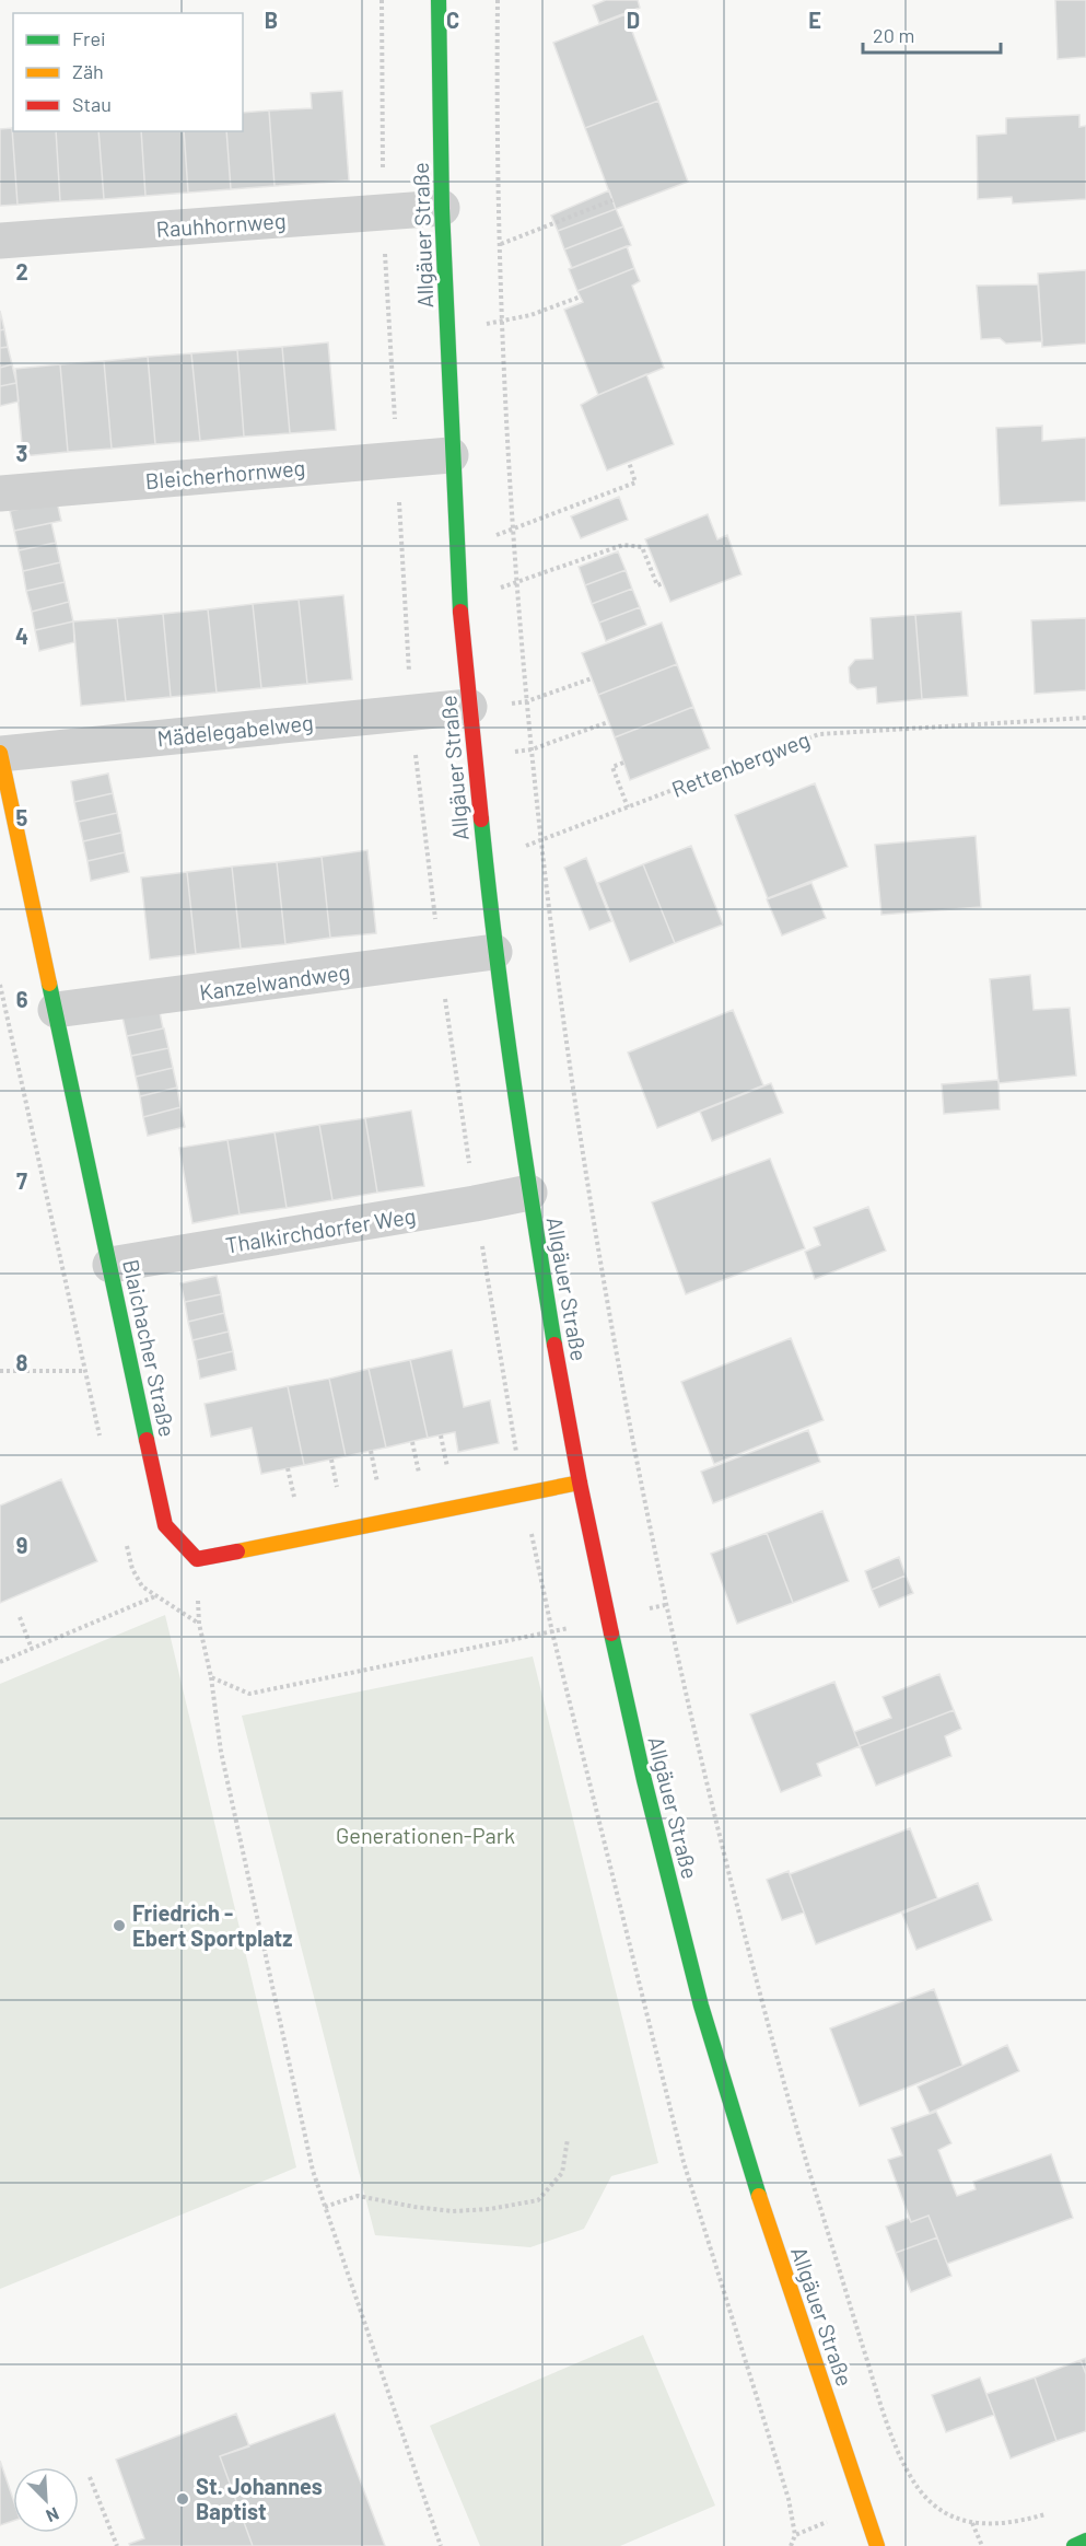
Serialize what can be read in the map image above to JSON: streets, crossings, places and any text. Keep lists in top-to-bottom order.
{
  "streets": {
    "main road": ["Allgäuer Straße", "Blaichacher Straße"],
    "street": [
      "Rauhhornweg",
      "Bleicherhornweg",
      "Mädelegabelweg",
      "Kanzelwandweg",
      "Thalkirchdorfer Weg"
    ],
    "path": ["Rettenbergweg"]
  },
  "crossings": [
    ["Rauhhornweg", "Allgäuer Straße"],
    ["Allgäuer Straße", "Bleicherhornweg"],
    ["Allgäuer Straße", "Mädelegabelweg"],
    ["Allgäuer Straße", "Rettenbergweg"],
    ["Allgäuer Straße", "Kanzelwandweg"],
    ["Allgäuer Straße", "Thalkirchdorfer Weg"],
    ["Mädelegabelweg", "Blaichacher Straße"],
    ["Kanzelwandweg", "Blaichacher Straße"],
    ["Thalkirchdorfer Weg", "Blaichacher Straße"]
  ],
  "parks": ["Generationen-Park"],
  "places": ["Friedrich - Ebert Sportplatz", "St. Johannes Baptist"],
  "legend": ["Frei", "Zäh", "Stau"],
  "scale_bar": "20 m",
  "north": "bottom right",
  "grid": {
    "columns": [
      "B",
      "C",
      "D",
      "E"
    ],
    "rows": [
      "2",
      "3",
      "4",
      "5",
      "6",
      "7",
      "8",
      "9"
    ]
  }
}
